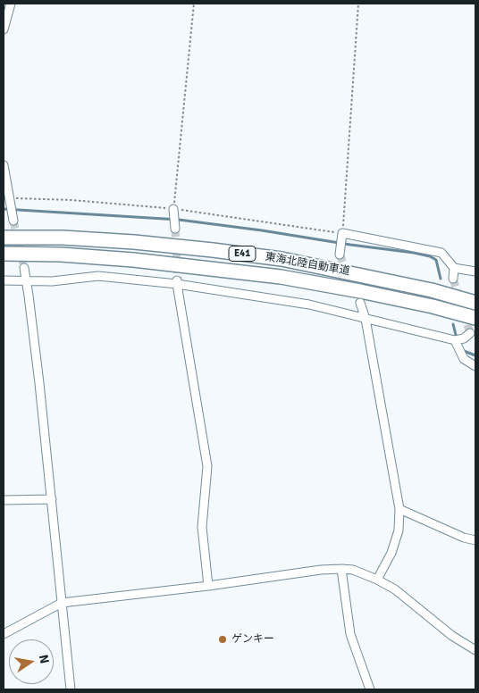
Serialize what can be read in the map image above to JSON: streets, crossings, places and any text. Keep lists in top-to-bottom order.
{
  "streets": {
    "highway": ["E41", "東海北陸自動車道"]
  },
  "places": ["ゲンキー"],
  "north": "right"
}
